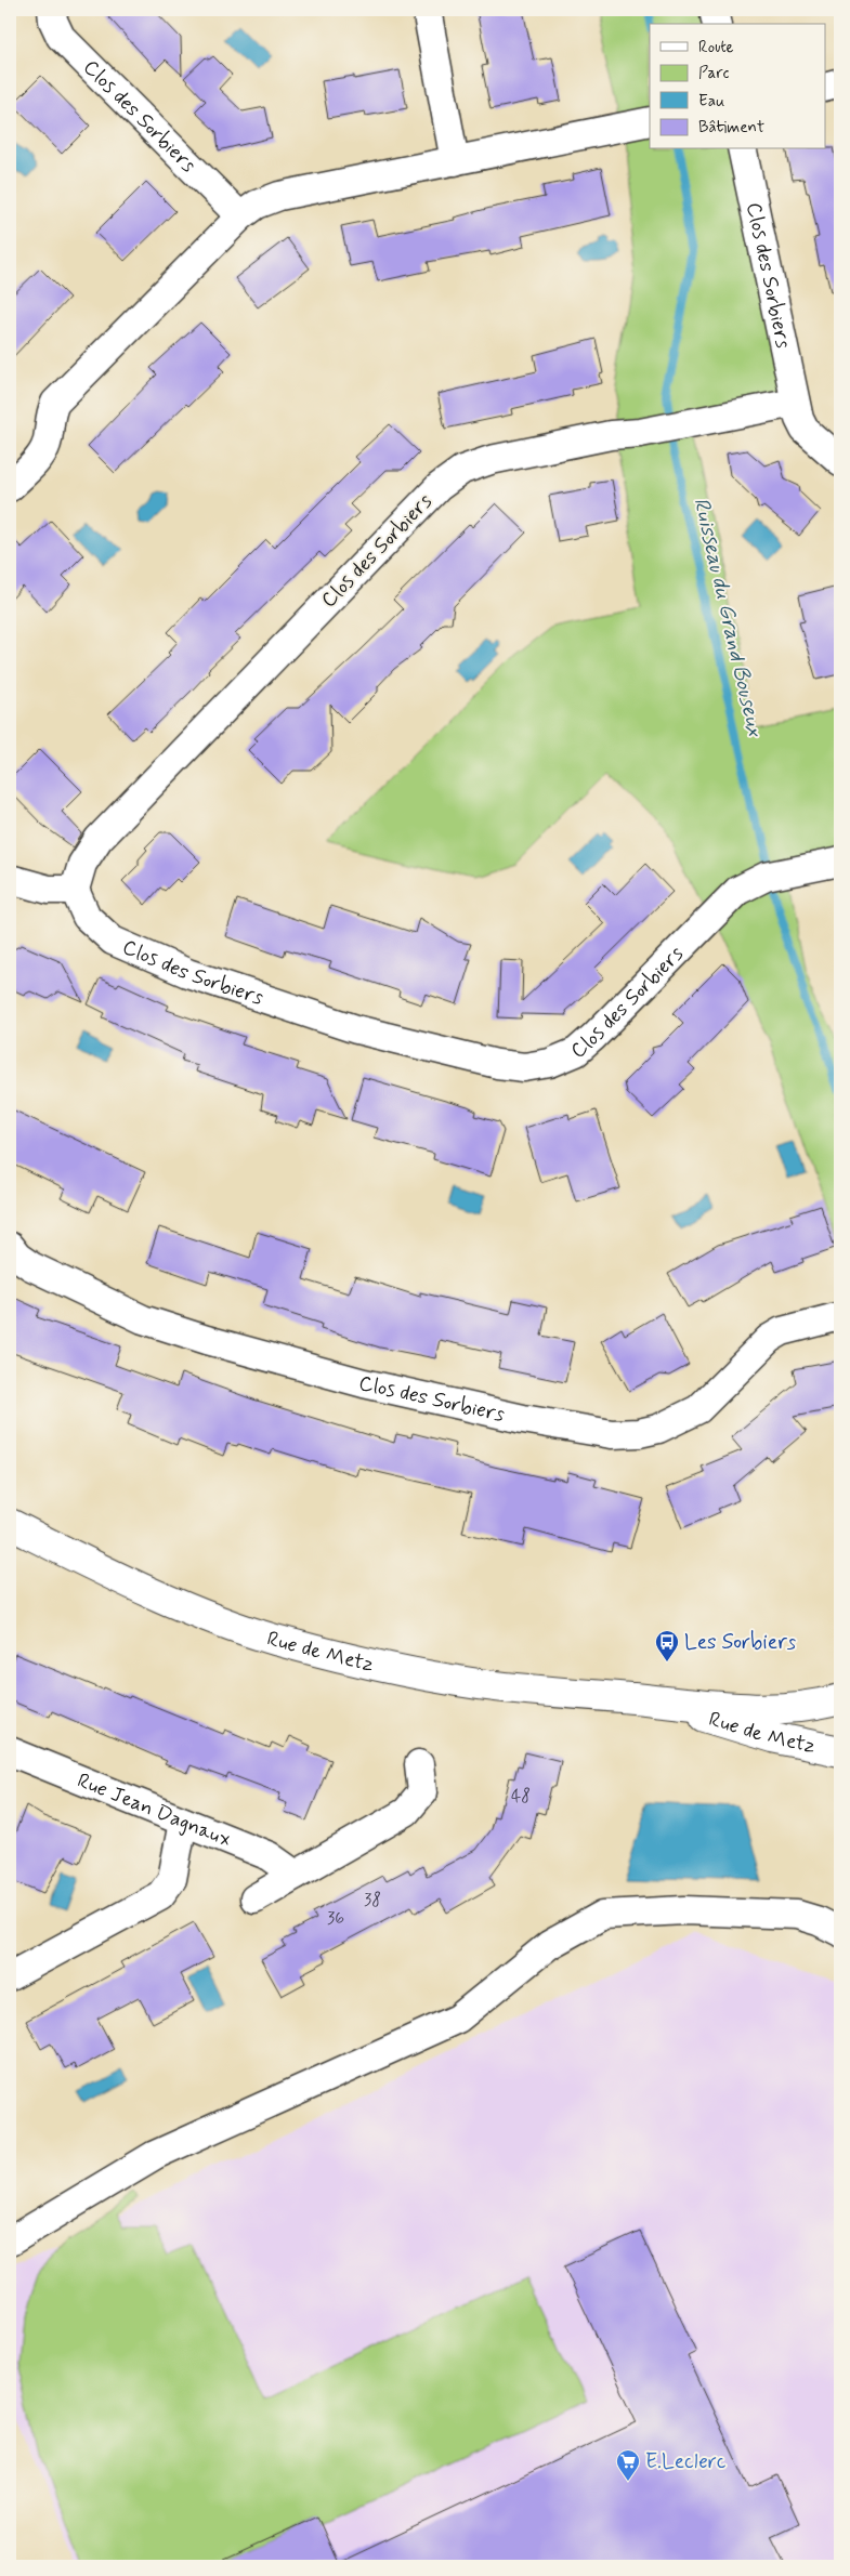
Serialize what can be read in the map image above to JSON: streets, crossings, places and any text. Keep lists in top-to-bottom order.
{
  "streets": {
    "main road": ["Rue de Metz"],
    "street": ["Clos des Sorbiers", "Rue Jean Dagnaux"]
  },
  "water": ["Ruisseau du Grand Bouseux"],
  "places": {
    "bus stop": ["Les Sorbiers"],
    "supermarket": ["E.Leclerc"]
  },
  "house_numbers": ["48", "38", "36"],
  "legend": [
    "Route",
    "Parc",
    "Eau",
    "Bâtiment"
  ]
}
